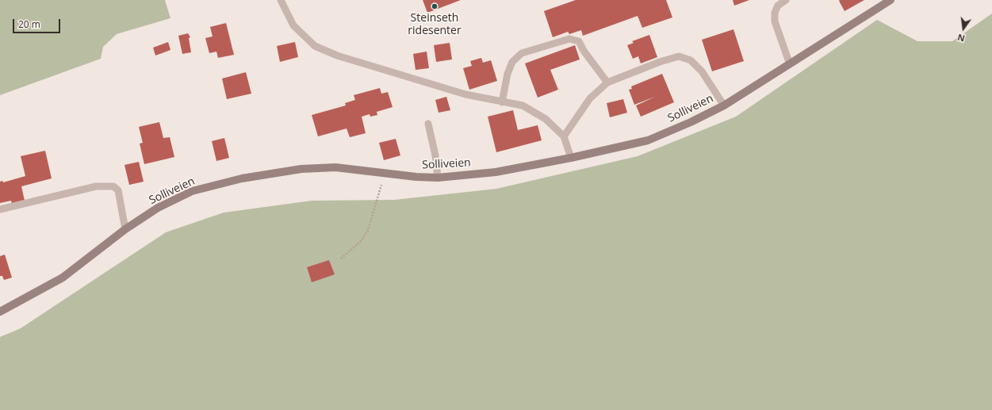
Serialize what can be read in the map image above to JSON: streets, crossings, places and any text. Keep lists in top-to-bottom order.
{
  "streets": {
    "street": ["Solliveien"]
  },
  "places": ["Steinseth ridesenter"],
  "scale_bar": "20 m",
  "north": "bottom"
}
